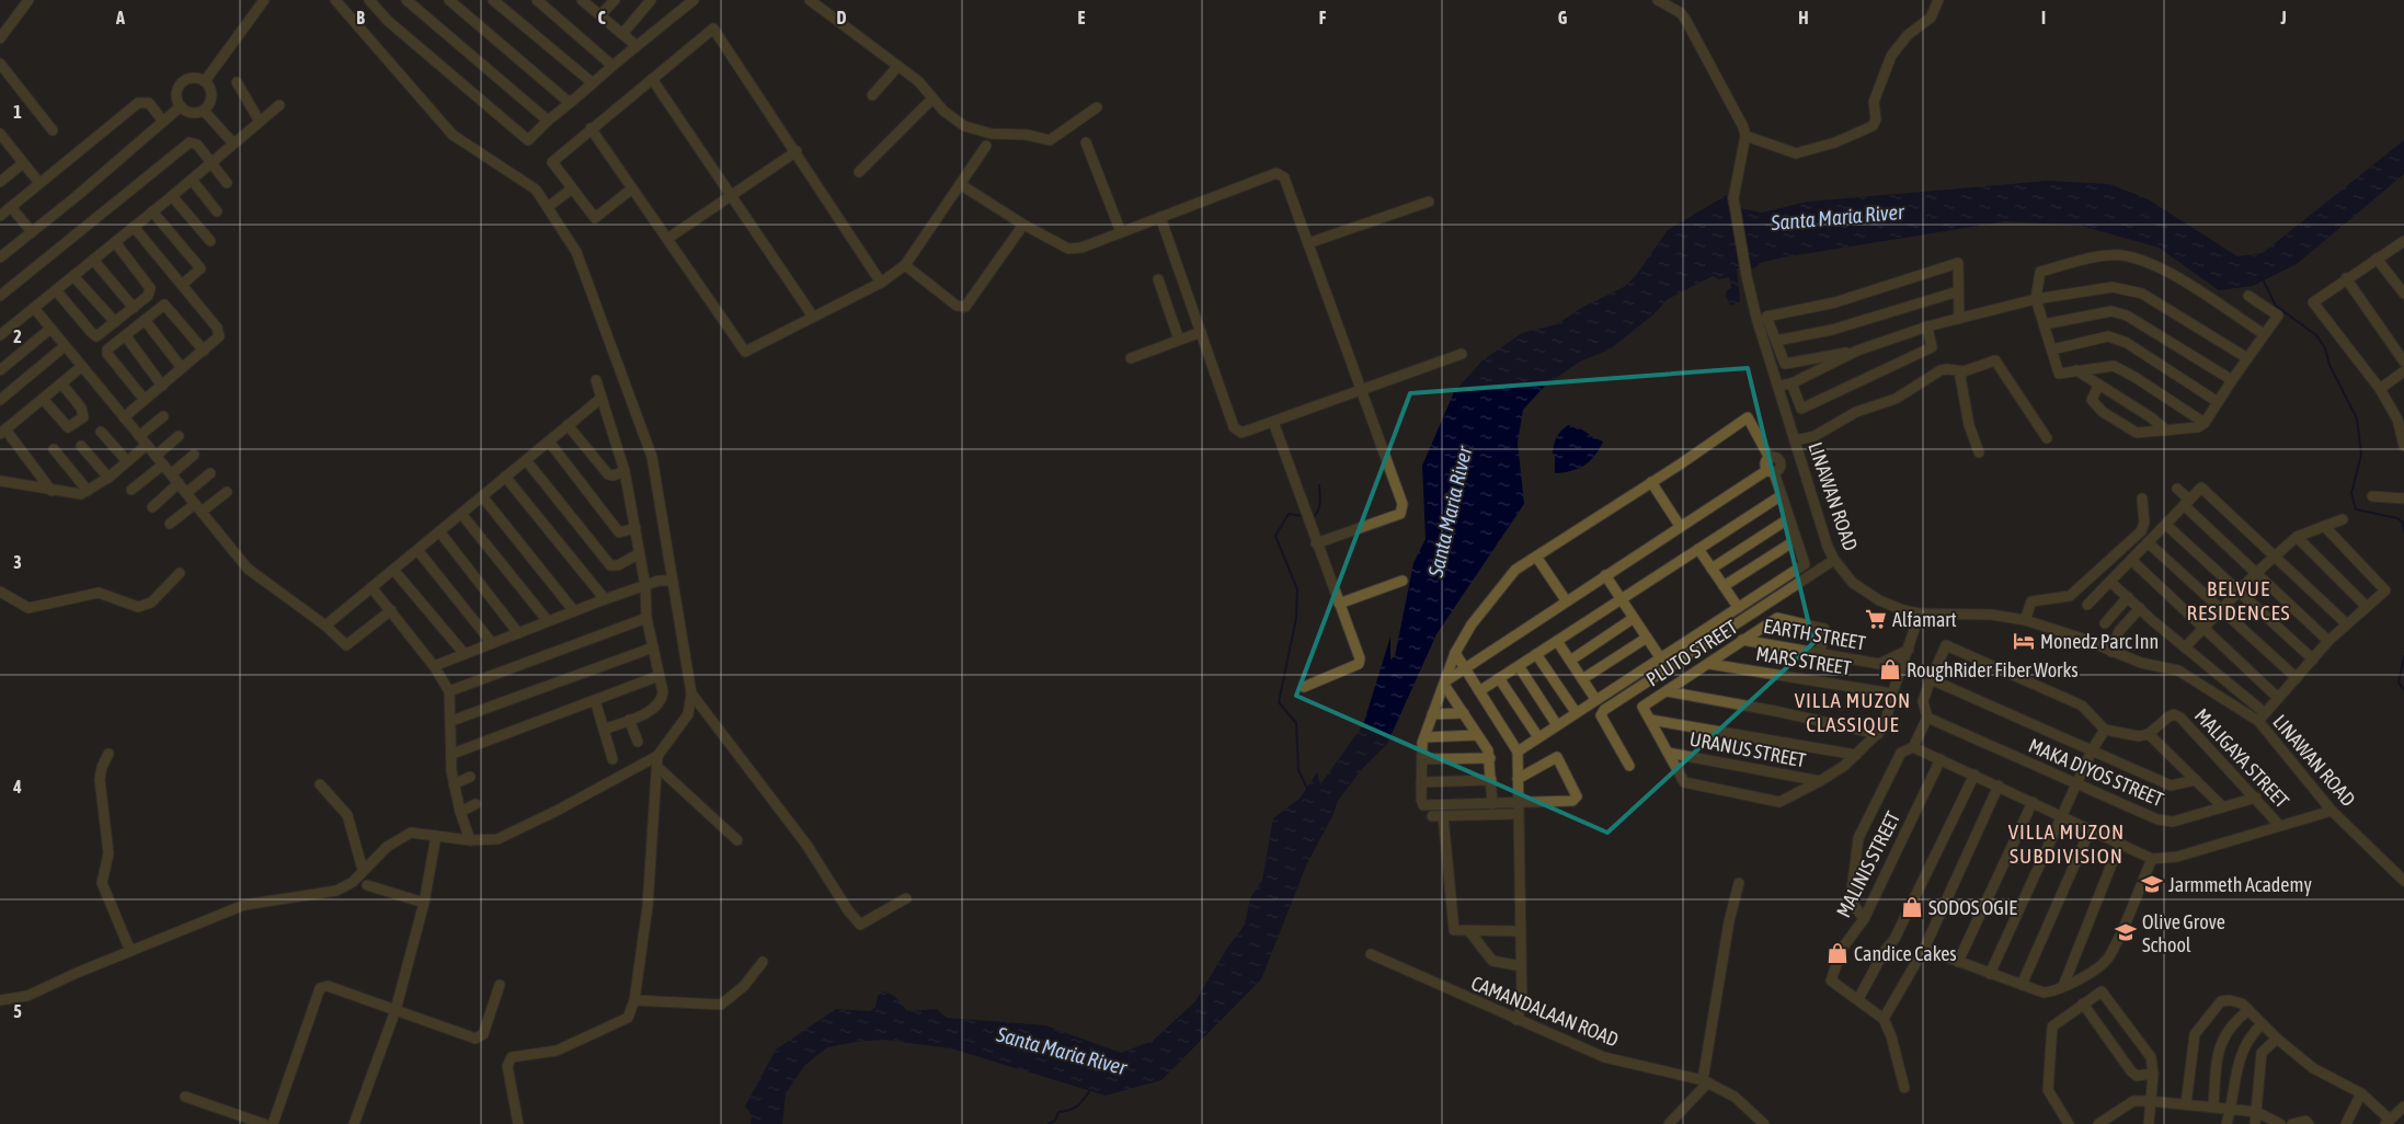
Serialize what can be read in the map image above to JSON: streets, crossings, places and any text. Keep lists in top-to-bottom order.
{
  "streets": {
    "street": [
      "LINAWAN ROAD",
      "EARTH STREET",
      "PLUTO STREET",
      "MARS STREET",
      "URANUS STREET",
      "MALIGAYA STREET",
      "MAKA DIYOS STREET",
      "MALINIS STREET",
      "CAMANDALAAN ROAD"
    ]
  },
  "crossings": [
    ["EARTH STREET", "PLUTO STREET"],
    ["PLUTO STREET", "MARS STREET"],
    ["MALIGAYA STREET", "MAKA DIYOS STREET"]
  ],
  "districts": ["BELVUE RESIDENCES", "VILLA MUZON CLASSIQUE", "VILLA MUZON SUBDIVISION"],
  "water": ["Santa Maria River"],
  "places": {
    "supermarket": ["Alfamart"],
    "hotel": ["Monedz Parc Inn"],
    "shop": ["RoughRider Fiber Works", "SODOS OGIE", "Candice Cakes"],
    "school or university": ["Jarmmeth Academy", "Olive Grove School"]
  },
  "grid": {
    "columns": [
      "A",
      "B",
      "C",
      "D",
      "E",
      "F",
      "G",
      "H",
      "I",
      "J"
    ],
    "rows": [
      "1",
      "2",
      "3",
      "4",
      "5"
    ]
  }
}
